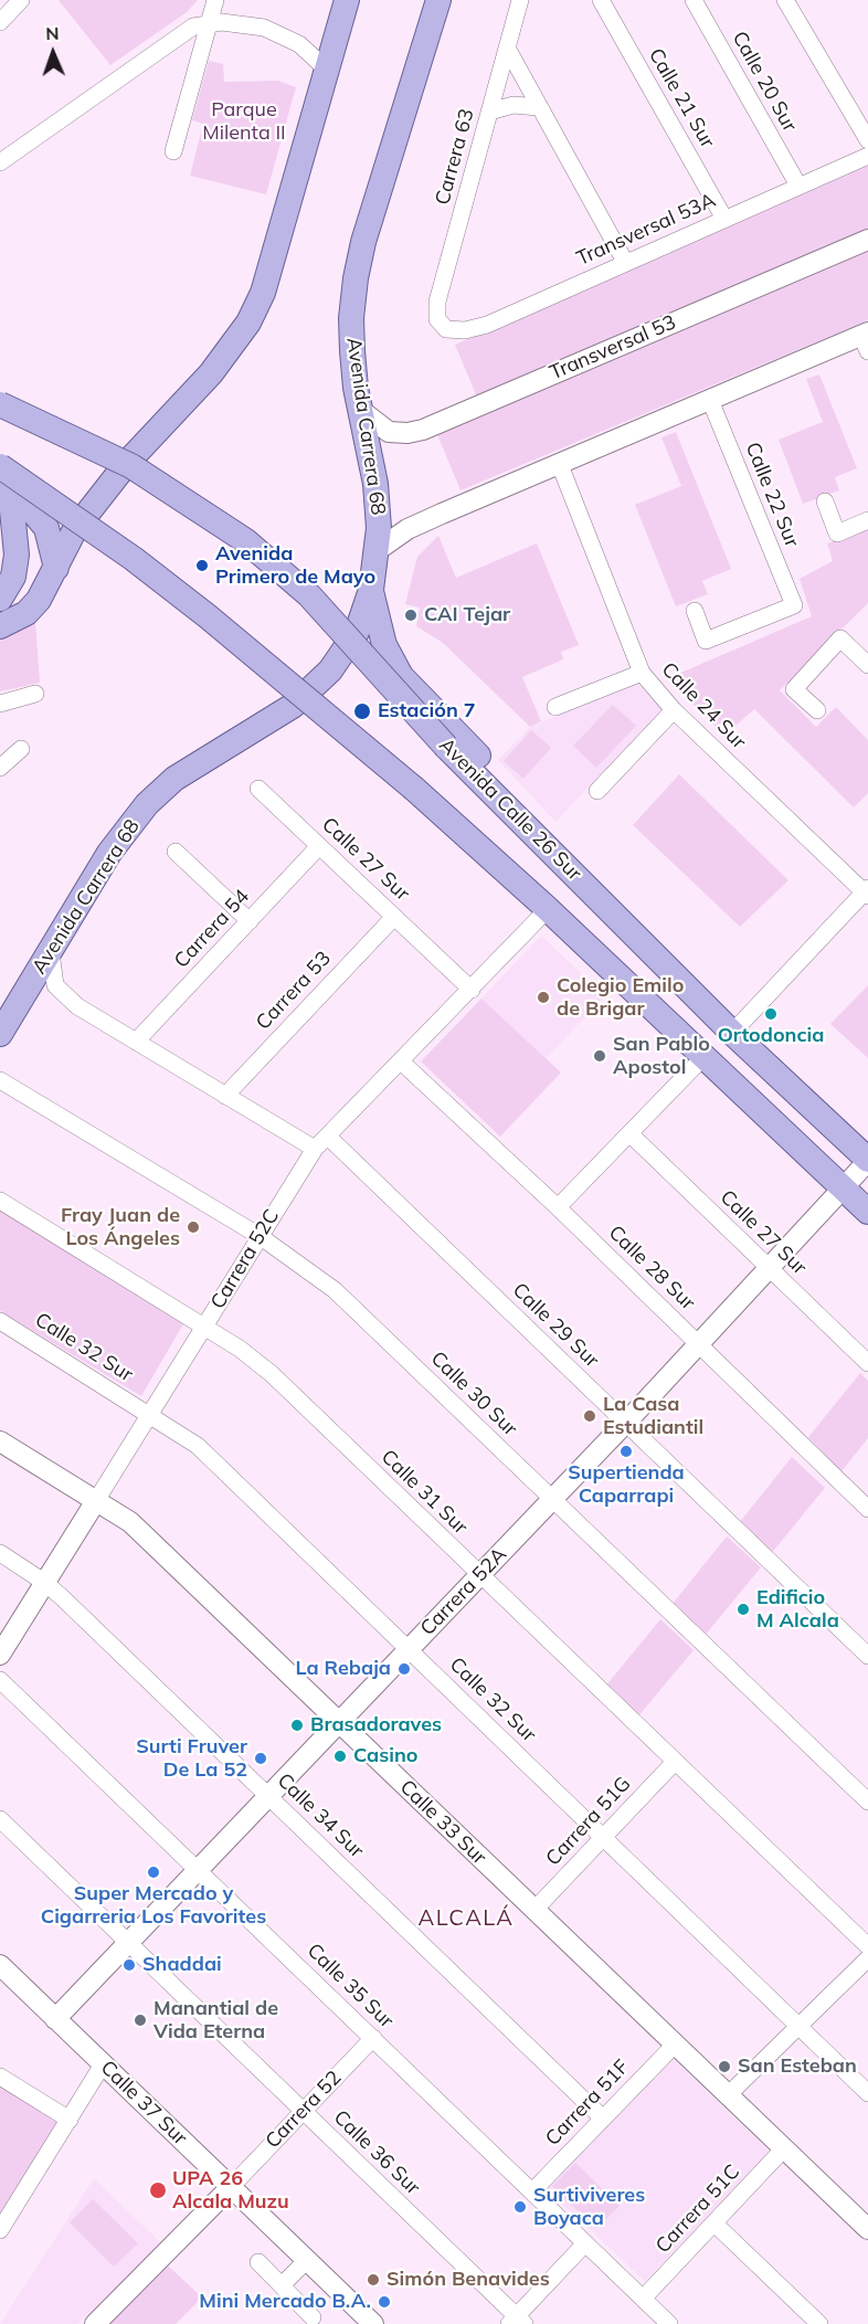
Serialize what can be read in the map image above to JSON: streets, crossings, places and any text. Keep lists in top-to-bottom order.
{
  "streets": {
    "main road": ["Avenida Carrera 68", "Avenida Calle 26 Sur"],
    "street": [
      "Calle 20 Sur",
      "Calle 21 Sur",
      "Carrera 63",
      "Transversal 53A",
      "Transversal 53",
      "Calle 22 Sur",
      "Calle 24 Sur",
      "Calle 27 Sur",
      "Carrera 54",
      "Carrera 53",
      "Carrera 52C",
      "Calle 28 Sur",
      "Calle 29 Sur",
      "Calle 32 Sur",
      "Calle 30 Sur",
      "Calle 31 Sur",
      "Carrera 52A",
      "Calle 34 Sur",
      "Carrera 51G",
      "Calle 33 Sur",
      "Calle 35 Sur",
      "Calle 37 Sur",
      "Carrera 51F",
      "Carrera 52",
      "Calle 36 Sur",
      "Carrera 51C"
    ]
  },
  "crossings": [
    ["Calle 20 Sur", "Transversal 53A"],
    ["Calle 21 Sur", "Transversal 53A"],
    ["Carrera 63", "Transversal 53A"],
    ["Transversal 53", "Avenida Carrera 68"],
    ["Avenida Calle 26 Sur", "Carrera 52A"],
    ["Calle 27 Sur", "Carrera 54"],
    ["Calle 27 Sur", "Carrera 53"],
    ["Calle 27 Sur", "Carrera 52C"],
    ["Calle 27 Sur", "Carrera 52A"],
    ["Carrera 52C", "Calle 28 Sur"],
    ["Carrera 52C", "Calle 29 Sur"],
    ["Carrera 52C", "Calle 32 Sur"],
    ["Carrera 52C", "Calle 30 Sur"],
    ["Carrera 52C", "Calle 31 Sur"],
    ["Carrera 52C", "Calle 34 Sur"],
    ["Carrera 52C", "Calle 33 Sur"],
    ["Calle 28 Sur", "Carrera 52A"],
    ["Calle 29 Sur", "Carrera 52A"],
    ["Calle 32 Sur", "Carrera 52A"],
    ["Calle 32 Sur", "Carrera 51G"],
    ["Calle 30 Sur", "Carrera 52A"],
    ["Calle 31 Sur", "Carrera 52A"],
    ["Calle 31 Sur", "Carrera 51G"],
    ["Carrera 52A", "Calle 34 Sur"],
    ["Carrera 52A", "Calle 33 Sur"],
    ["Carrera 52A", "Calle 35 Sur"],
    ["Carrera 52A", "Calle 37 Sur"],
    ["Carrera 52A", "Calle 36 Sur"],
    ["Calle 34 Sur", "Carrera 51F"],
    ["Carrera 51G", "Calle 33 Sur"],
    ["Calle 33 Sur", "Carrera 51F"],
    ["Calle 33 Sur", "Carrera 51C"],
    ["Calle 35 Sur", "Carrera 51F"],
    ["Calle 35 Sur", "Carrera 52"],
    ["Calle 35 Sur", "Carrera 51C"],
    ["Calle 37 Sur", "Carrera 52"],
    ["Carrera 52", "Calle 36 Sur"]
  ],
  "districts": ["ALCALÁ"],
  "parks": ["Parque Milenta II"],
  "places": [
    "Avenida Primero de Mayo",
    "CAI Tejar",
    "Estación 7",
    "Colegio Emilo de Brigar",
    "Ortodoncia",
    "San Pablo Apostol",
    "Fray Juan de Los Ángeles",
    "La Casa Estudiantil",
    "Supertienda Caparrapi",
    "Edificio M Alcala",
    "La Rebaja",
    "Brasadoraves",
    "Casino",
    "Surti Fruver De La 52",
    "Super Mercado y Cigarreria Los Favorites",
    "Shaddai",
    "Manantial de Vida Eterna",
    "San Esteban",
    "UPA 26 Alcala Muzu",
    "Surtiviveres Boyaca",
    "Simón Benavides",
    "Mini Mercado B.A."
  ],
  "north": "top"
}
